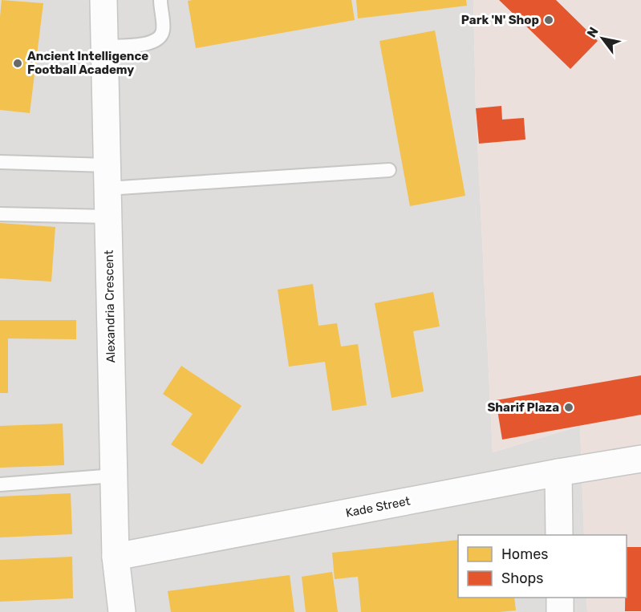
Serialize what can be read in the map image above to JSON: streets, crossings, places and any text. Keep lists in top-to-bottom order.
{
  "streets": {
    "street": ["Alexandria Crescent", "Kade Street"]
  },
  "crossings": [
    ["Alexandria Crescent", "Kade Street"]
  ],
  "places": ["Park 'N' Shop", "Ancient Intelligence Football Academy", "Sharif Plaza"],
  "legend": ["Homes", "Shops"],
  "north": "top left"
}
